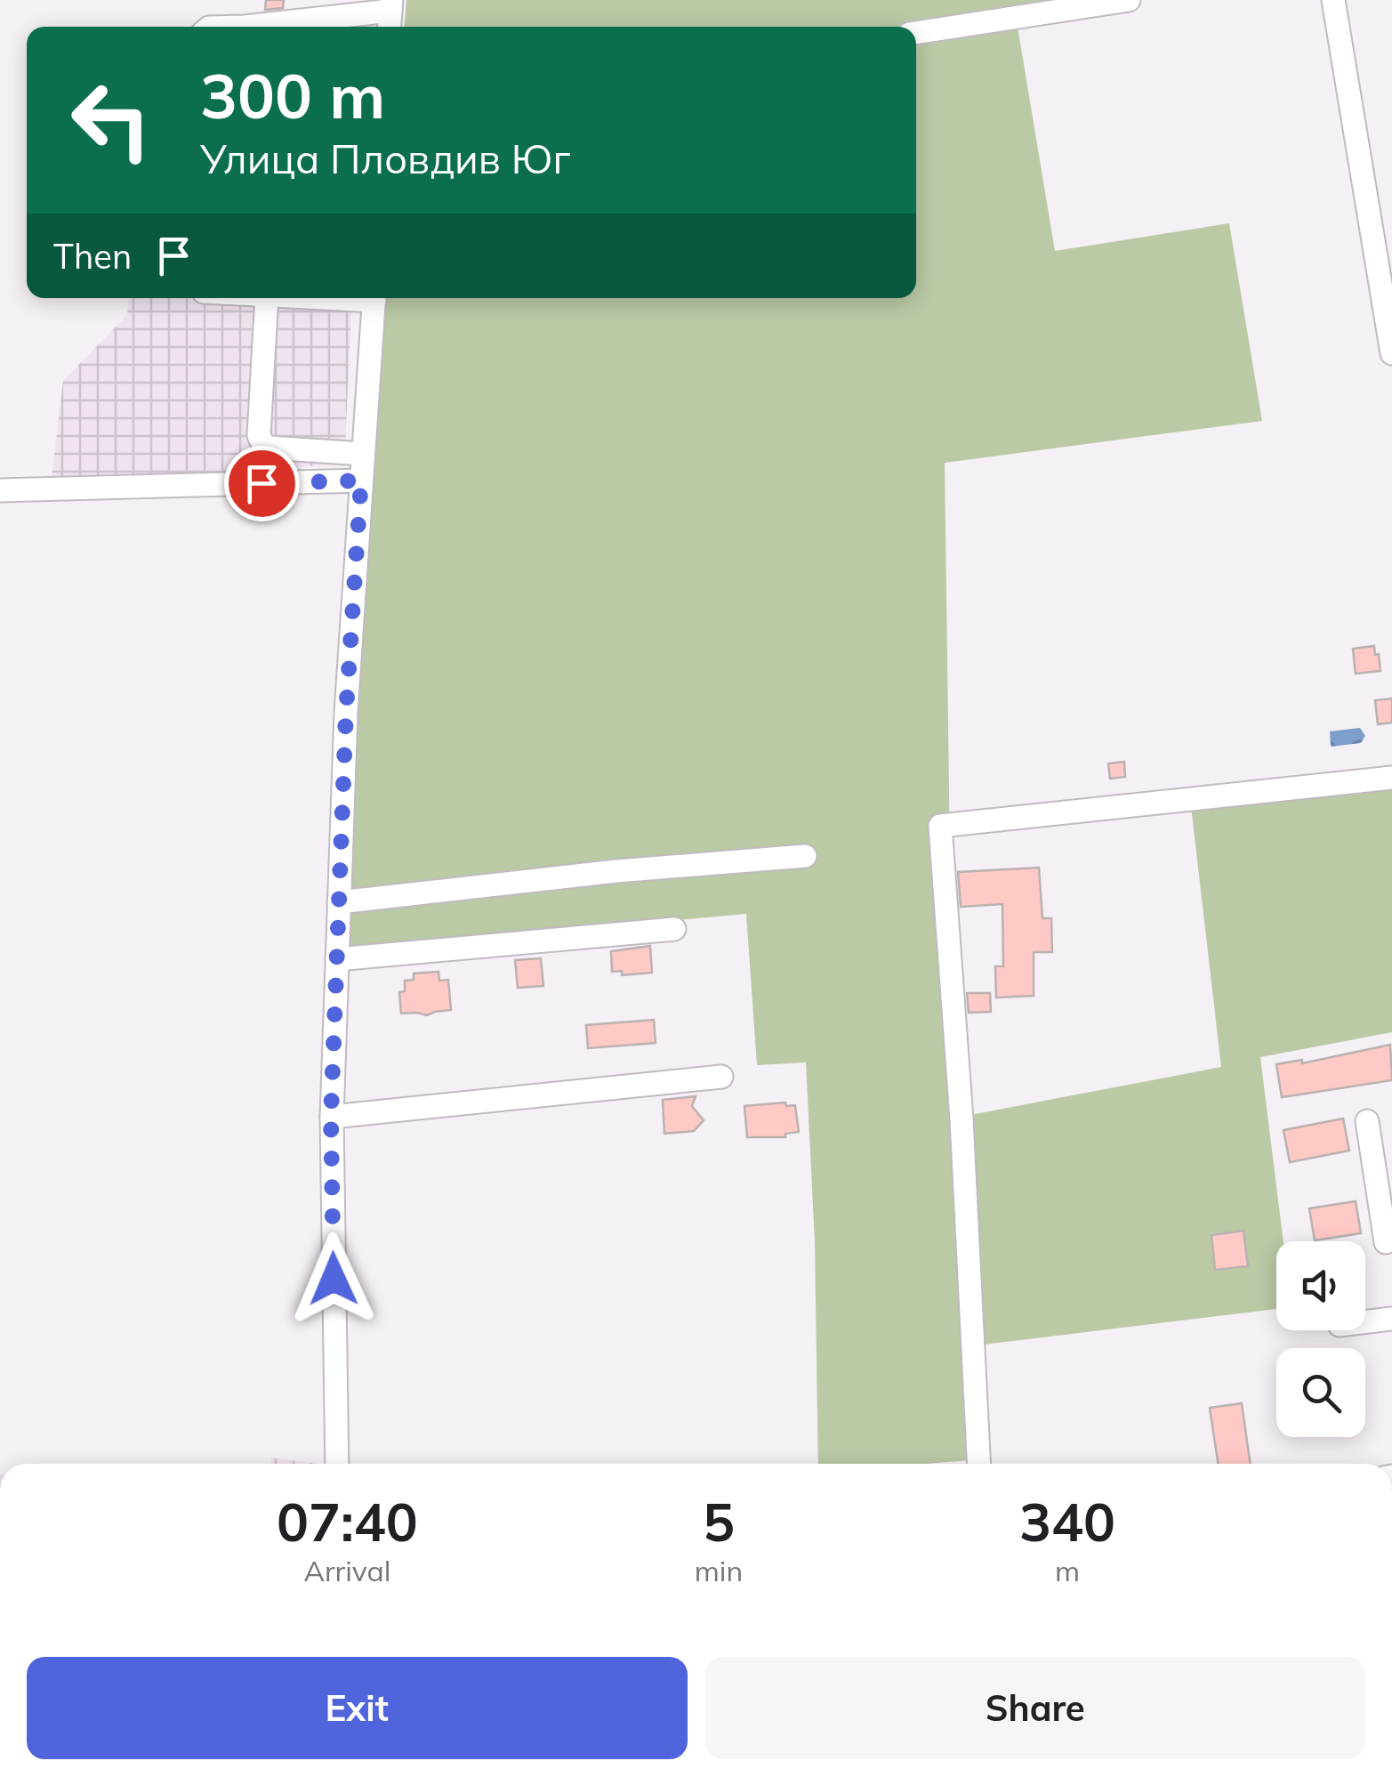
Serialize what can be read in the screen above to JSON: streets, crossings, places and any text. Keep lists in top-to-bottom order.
{
  "page": {
    "turn": ["300 m", "Улица Пловдив Юг"],
    "then": "Then",
    "eta": [
      "07:40",
      "Arrival",
      "5",
      "min",
      "340",
      "m"
    ],
    "buttons": ["Exit", "Share"]
  }
}
